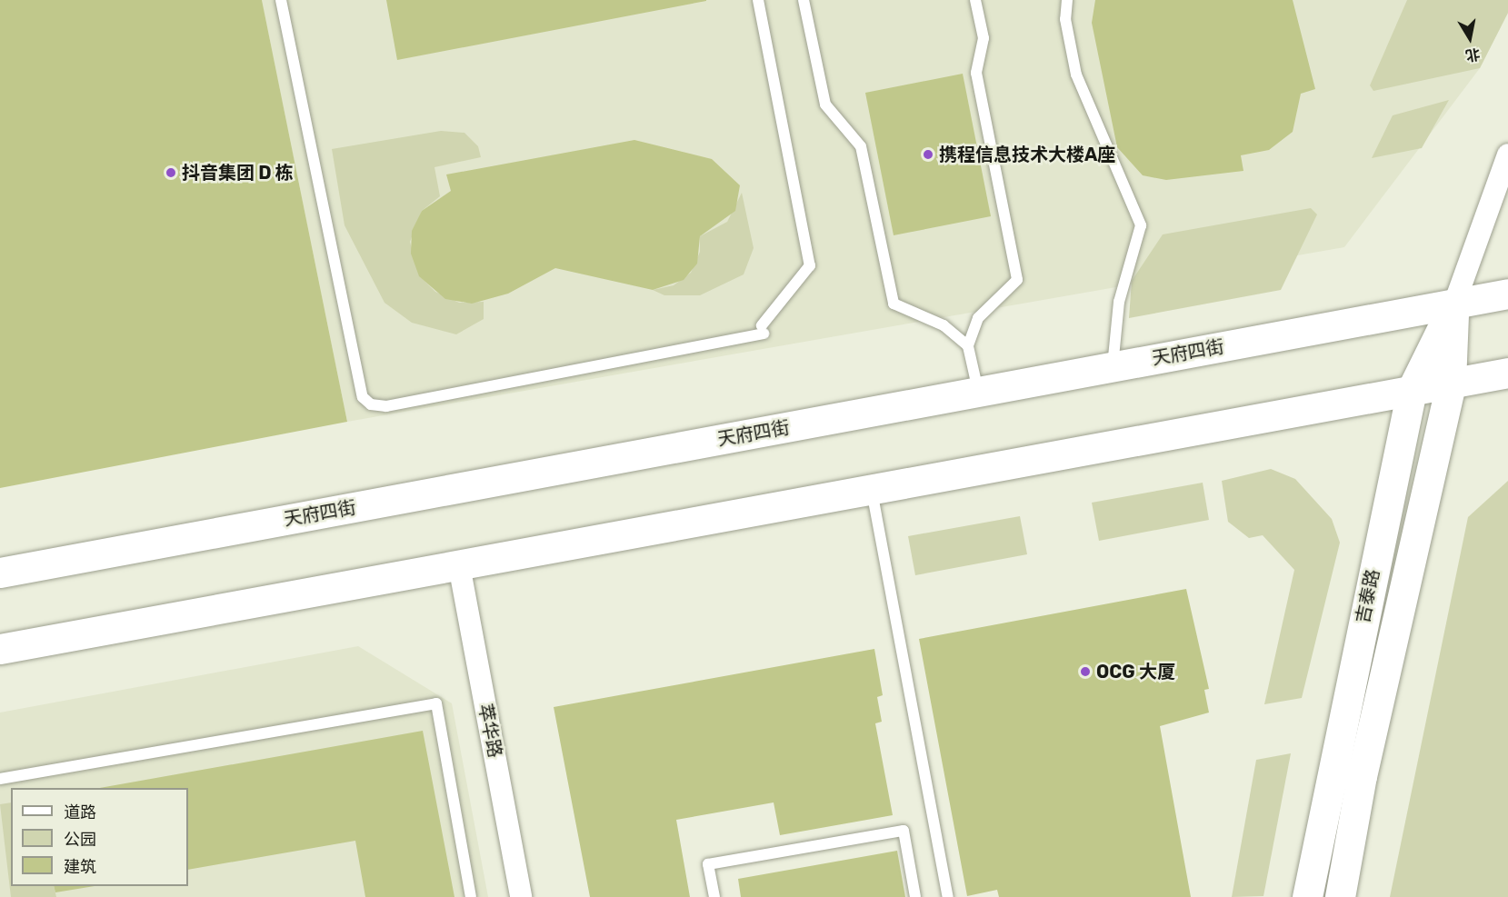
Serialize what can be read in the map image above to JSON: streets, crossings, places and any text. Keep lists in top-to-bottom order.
{
  "streets": {
    "main road": ["天府四街", "吉泰路"],
    "street": ["萃华路"]
  },
  "crossings": [
    ["天府四街", "吉泰路"]
  ],
  "places": ["携程信息技术大楼A座", "抖音集团 D 栋", "OCG 大厦"],
  "legend": ["道路", "公园", "建筑"],
  "north": "bottom"
}
